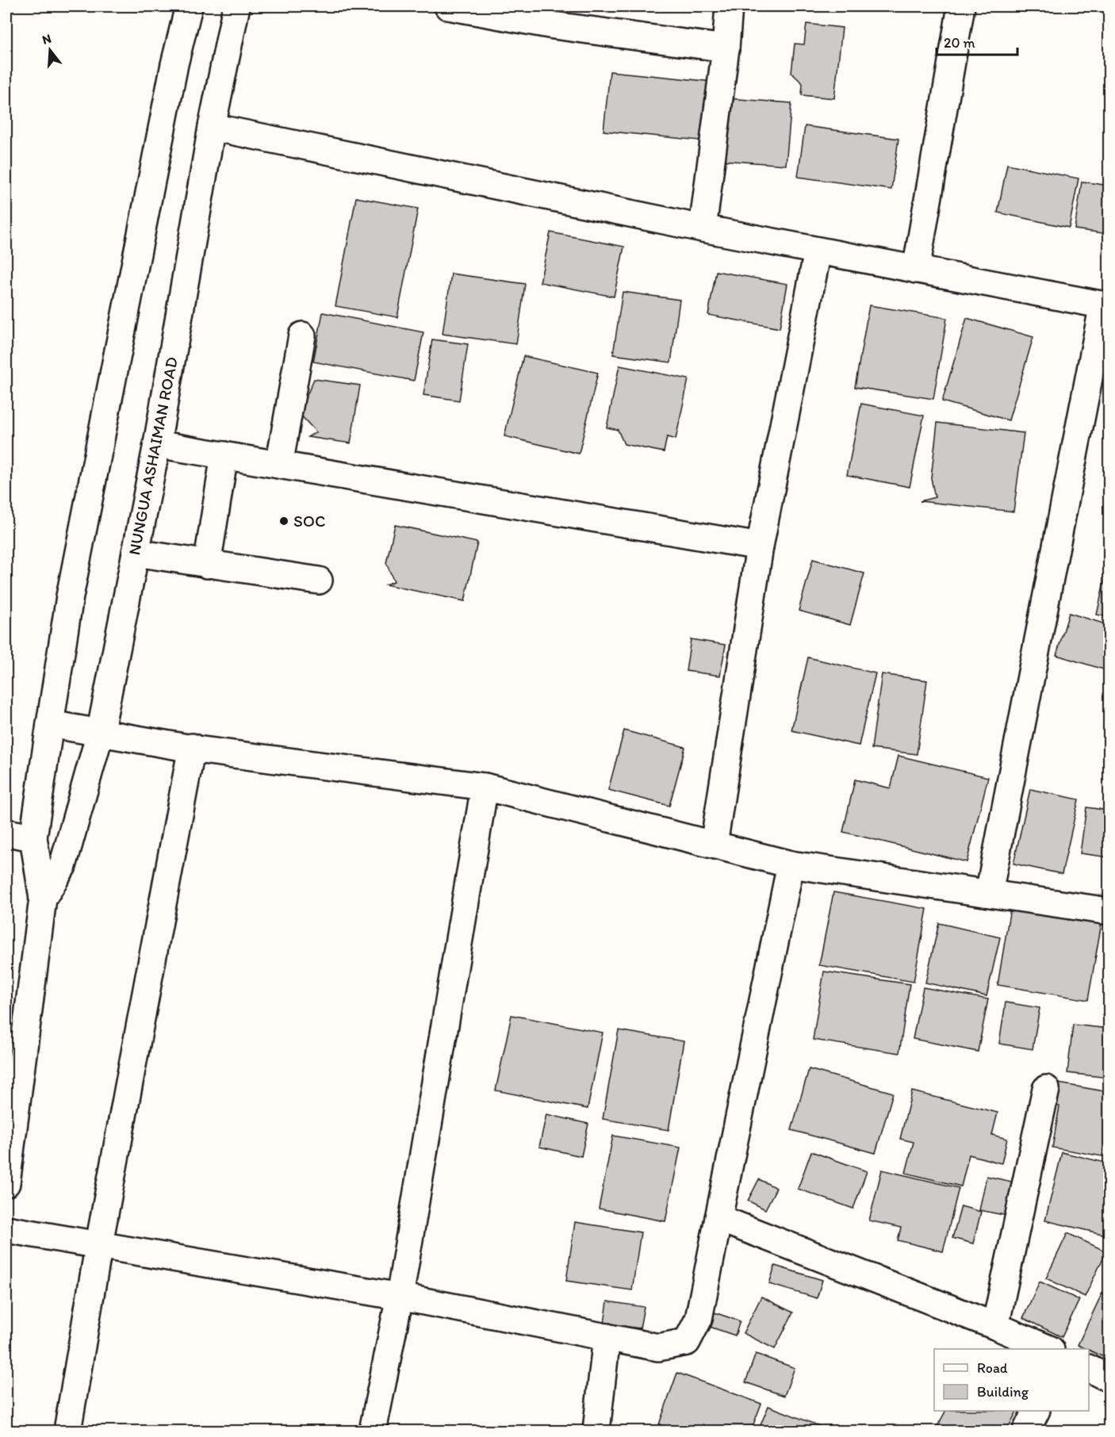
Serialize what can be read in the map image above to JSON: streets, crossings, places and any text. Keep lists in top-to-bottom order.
{
  "streets": {
    "street": ["NUNGUA ASHAIMAN ROAD"]
  },
  "places": ["SOC"],
  "legend": ["Road", "Building"],
  "scale_bar": "20 m",
  "north": "top"
}
